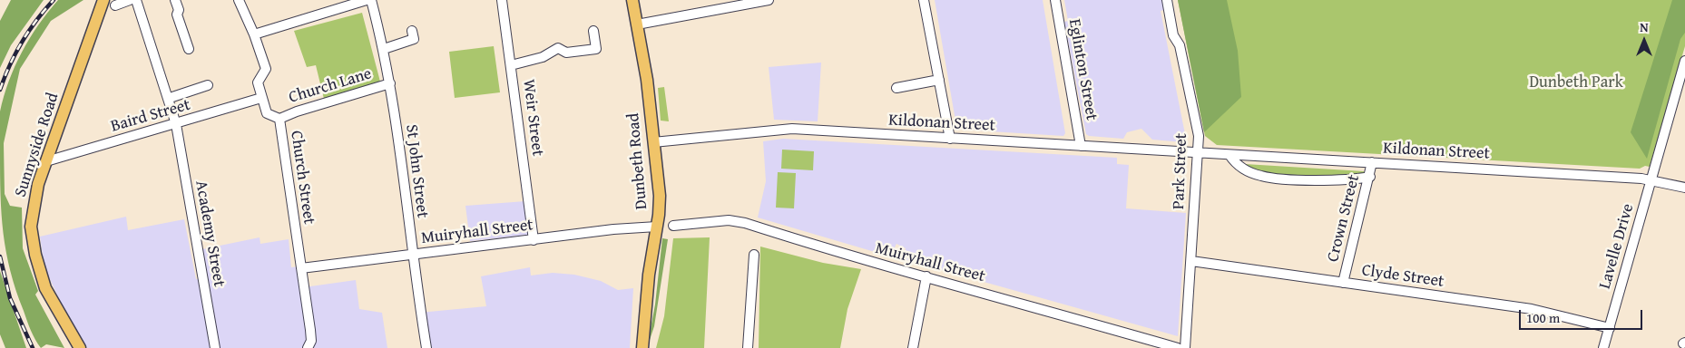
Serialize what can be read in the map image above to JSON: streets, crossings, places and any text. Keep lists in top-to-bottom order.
{
  "streets": {
    "main road": ["Sunnyside Road", "Dunbeth Road"],
    "street": [
      "Eglinton Street",
      "Church Lane",
      "Baird Street",
      "Weir Street",
      "Kildonan Street",
      "St John Street",
      "Park Street",
      "Church Street",
      "Crown Street",
      "Muiryhall Street",
      "Academy Street",
      "Lavelle Drive",
      "Clyde Street"
    ]
  },
  "crossings": [
    ["Eglinton Street", "Kildonan Street"],
    ["Church Lane", "St John Street"],
    ["Church Lane", "Church Street"],
    ["Baird Street", "Sunnyside Road"],
    ["Baird Street", "Church Street"],
    ["Baird Street", "Academy Street"],
    ["Weir Street", "Muiryhall Street"],
    ["Kildonan Street", "Dunbeth Road"],
    ["Kildonan Street", "Park Street"],
    ["Kildonan Street", "Crown Street"],
    ["Kildonan Street", "Lavelle Drive"],
    ["Dunbeth Road", "Muiryhall Street"],
    ["St John Street", "Muiryhall Street"],
    ["Park Street", "Clyde Street"],
    ["Church Street", "Muiryhall Street"],
    ["Crown Street", "Clyde Street"],
    ["Lavelle Drive", "Clyde Street"]
  ],
  "parks": ["Dunbeth Park"],
  "scale_bar": "100 m",
  "north": "top"
}
